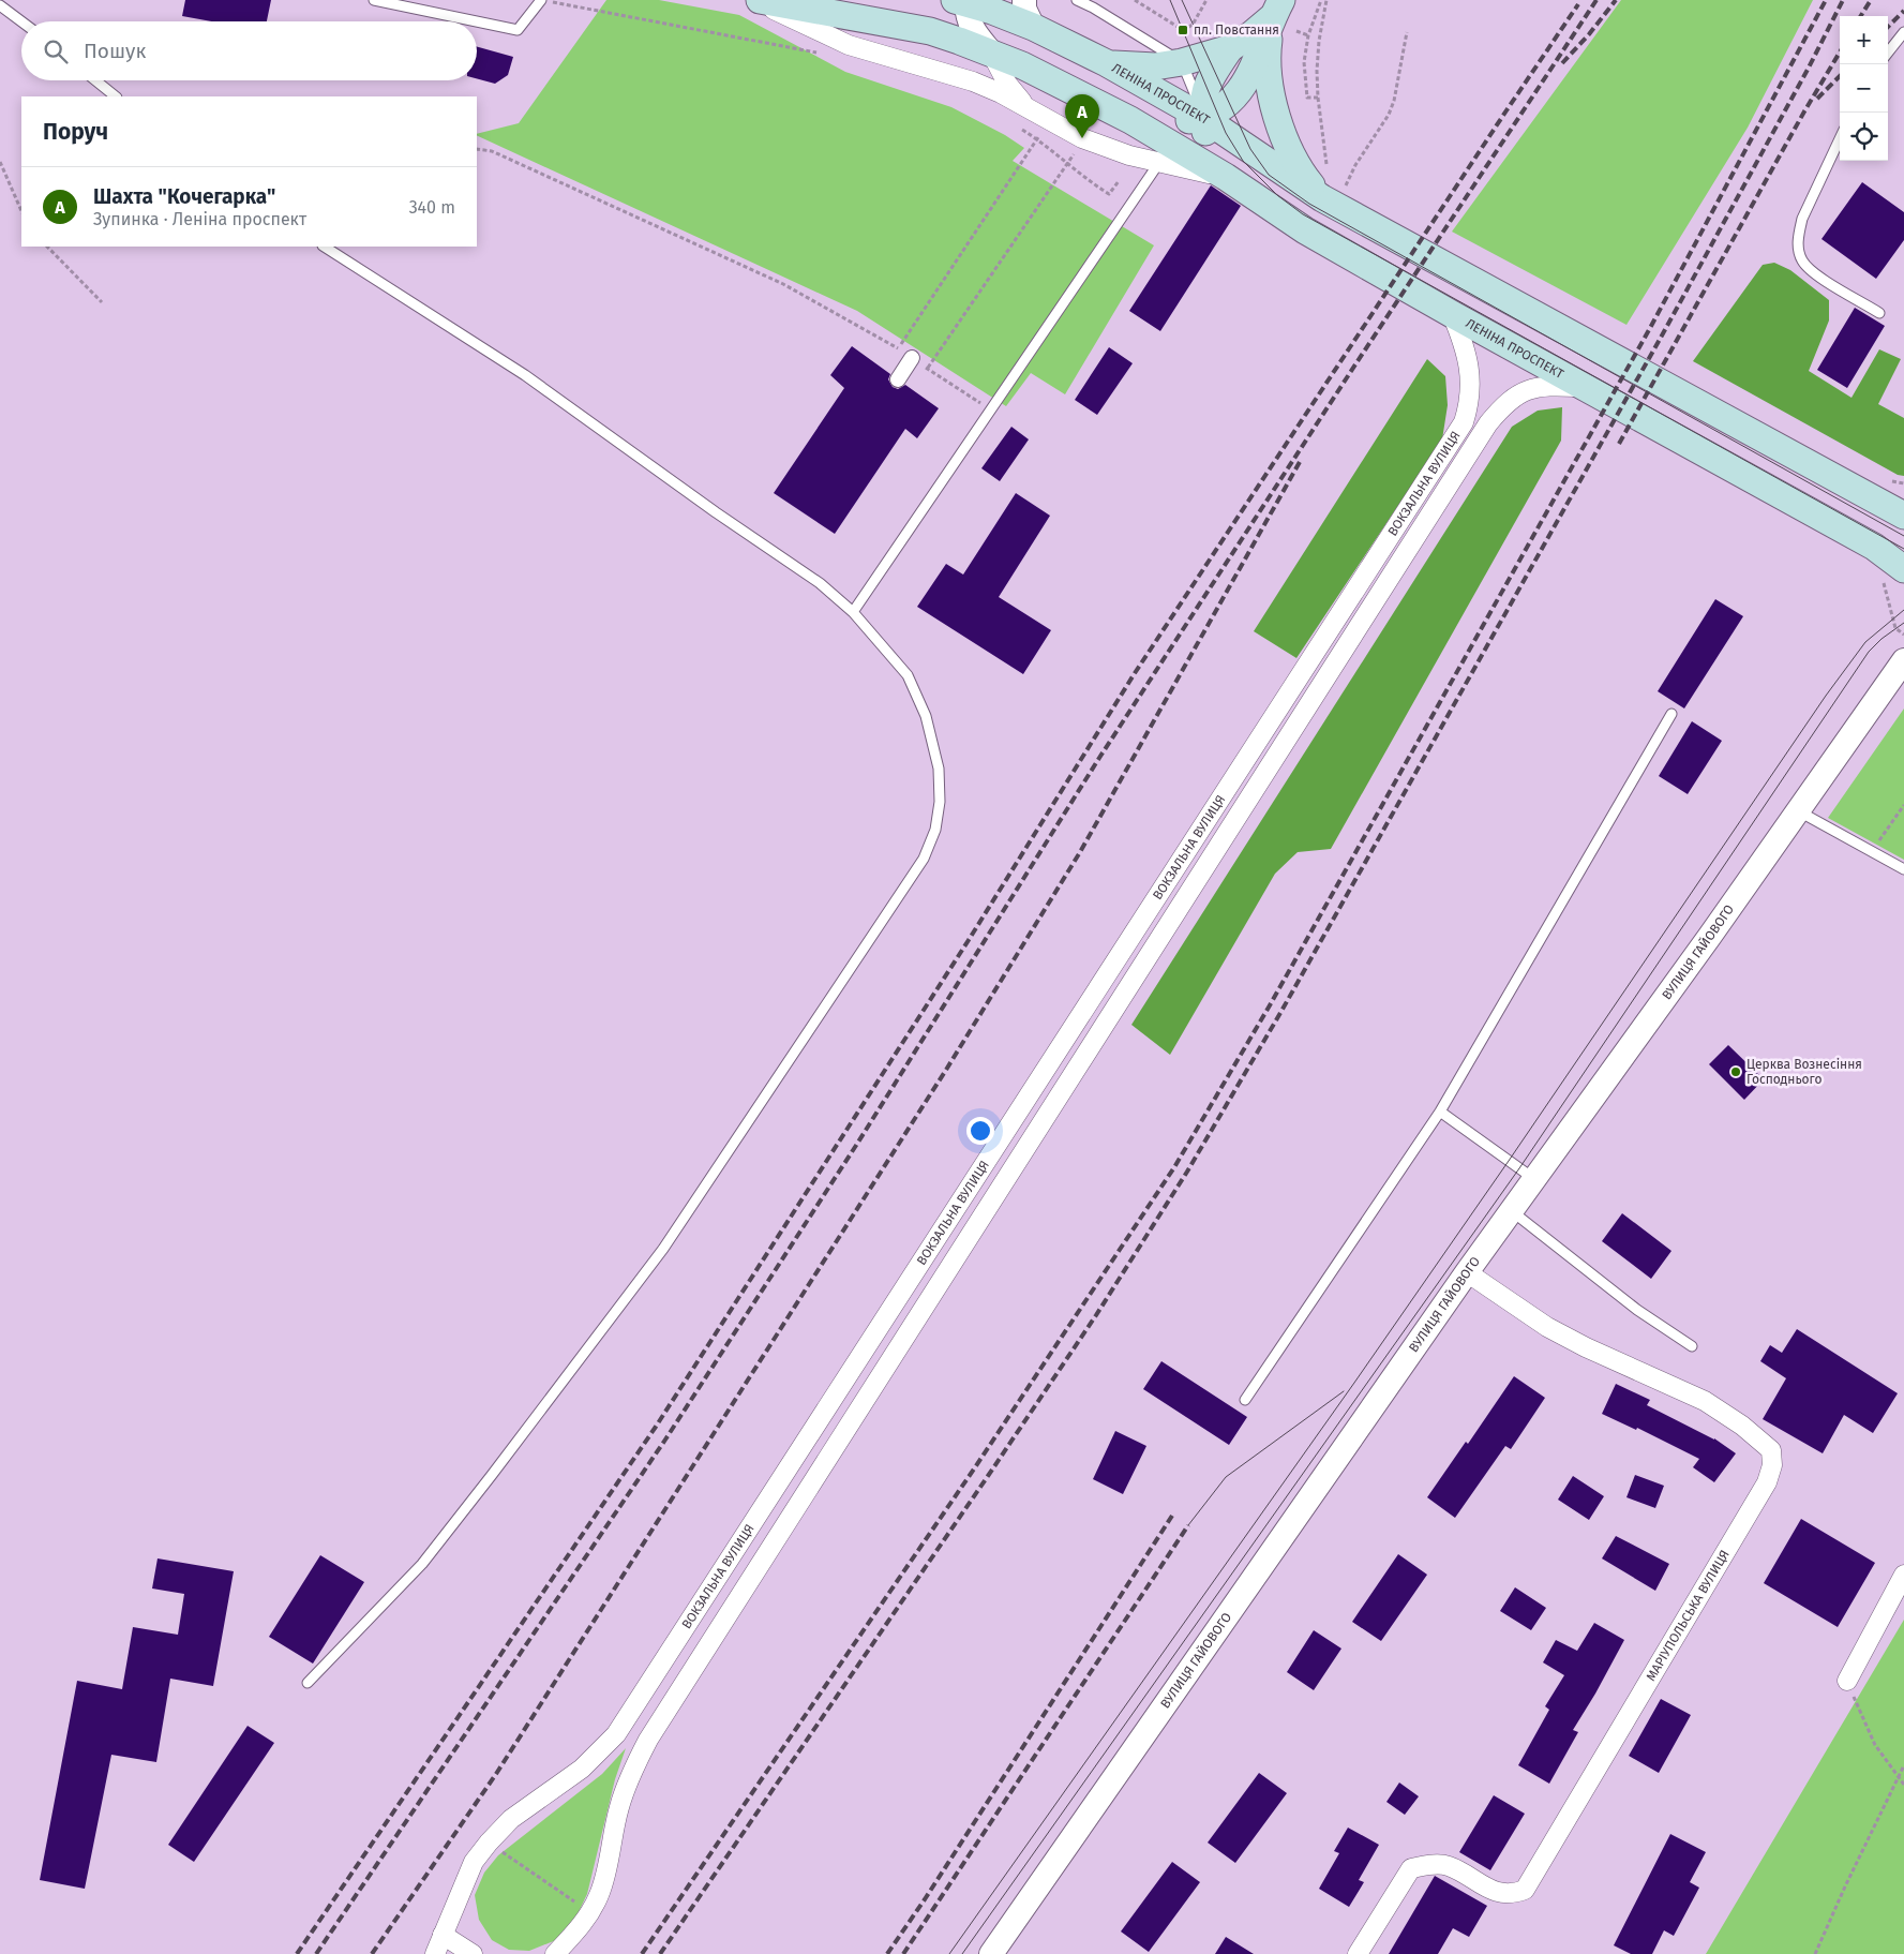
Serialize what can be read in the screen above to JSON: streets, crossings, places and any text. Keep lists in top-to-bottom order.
{
  "streets": {
    "main road": ["ЛЕНІНА ПРОСПЕКТ"],
    "street": ["ВОКЗАЛЬНА ВУЛИЦЯ", "ВУЛИЦЯ ГАЙОВОГО", "МАРІУПОЛЬСЬКА ВУЛИЦЯ"]
  },
  "crossings": [
    ["ЛЕНІНА ПРОСПЕКТ", "ВОКЗАЛЬНА ВУЛИЦЯ"],
    ["ВУЛИЦЯ ГАЙОВОГО", "МАРІУПОЛЬСЬКА ВУЛИЦЯ"]
  ],
  "places": {
    "transit": ["пл. Повстання"],
    "other": ["Церква Вознесіння Господнього"]
  },
  "page": {
    "map_buttons": ["+", "−"],
    "search": "Пошук",
    "pins": "A",
    "heading": "Поруч",
    "list": [
      {
        "mark": "A",
        "name": "Шахта \"Кочегарка\"",
        "note": "Зупинка · Леніна проспект",
        "value": "340 m"
      }
    ]
  }
}
